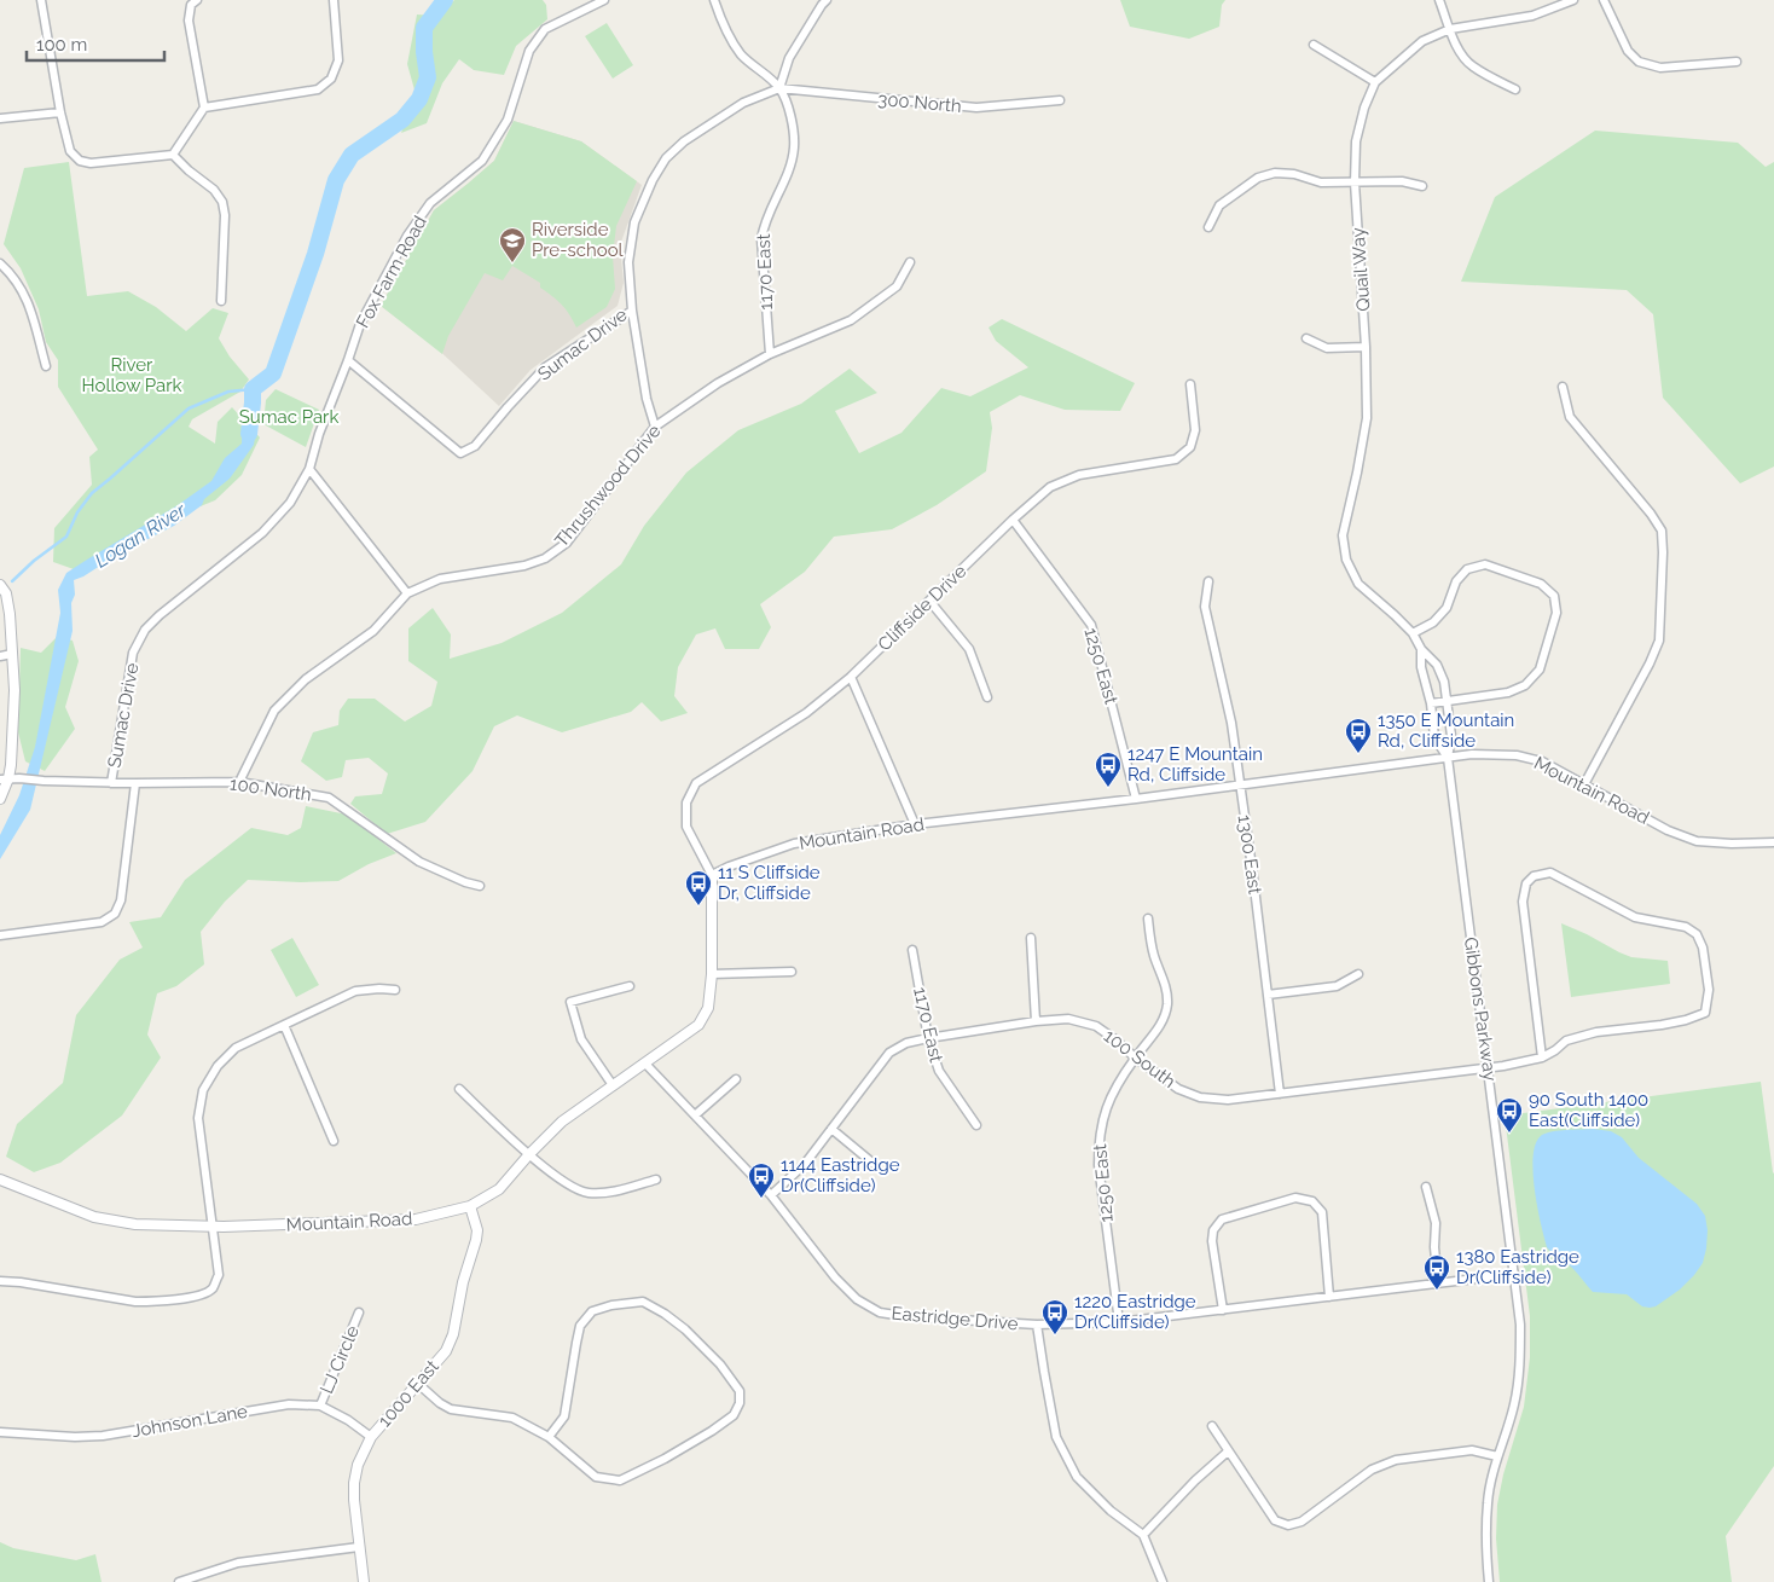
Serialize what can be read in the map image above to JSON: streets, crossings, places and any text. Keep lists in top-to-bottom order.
{
  "streets": {
    "street": [
      "300 North",
      "Quail Way",
      "Fox Farm Road",
      "1170 East",
      "Sumac Drive",
      "Thrushwood Drive",
      "Cliffside Drive",
      "1250 East",
      "100 North",
      "Mountain Road",
      "1300 East",
      "Gibbons Parkway",
      "100 South",
      "Eastridge Drive",
      "LJ Circle",
      "1000 East",
      "Johnson Lane"
    ]
  },
  "crossings": [
    ["300 North", "1170 East"],
    ["300 North", "Sumac Drive"],
    ["Quail Way", "Mountain Road"],
    ["Quail Way", "Gibbons Parkway"],
    ["Fox Farm Road", "Sumac Drive"],
    ["1170 East", "Sumac Drive"],
    ["1170 East", "Thrushwood Drive"],
    ["1170 East", "100 South"],
    ["Sumac Drive", "100 North"],
    ["Thrushwood Drive", "100 North"],
    ["Cliffside Drive", "1250 East"],
    ["Cliffside Drive", "Mountain Road"],
    ["1250 East", "Mountain Road"],
    ["1250 East", "100 South"],
    ["1250 East", "Eastridge Drive"],
    ["Mountain Road", "1300 East"],
    ["Mountain Road", "Gibbons Parkway"],
    ["Mountain Road", "Eastridge Drive"],
    ["Mountain Road", "1000 East"],
    ["1300 East", "100 South"],
    ["Gibbons Parkway", "100 South"],
    ["Gibbons Parkway", "Eastridge Drive"],
    ["100 South", "Eastridge Drive"],
    ["LJ Circle", "Johnson Lane"],
    ["1000 East", "Johnson Lane"]
  ],
  "water": ["Logan River"],
  "parks": ["River Hollow Park", "Sumac Park"],
  "places": {
    "school or university": ["Riverside Pre-school"],
    "bus stop": [
      "1350 E Mountain Rd, Cliffside",
      "1247 E Mountain Rd, Cliffside",
      "11 S Cliffside Dr, Cliffside",
      "90 South 1400 East(Cliffside)",
      "1144 Eastridge Dr(Cliffside)",
      "1380 Eastridge Dr(Cliffside)",
      "1220 Eastridge Dr(Cliffside)"
    ]
  },
  "scale_bar": "100 m"
}
